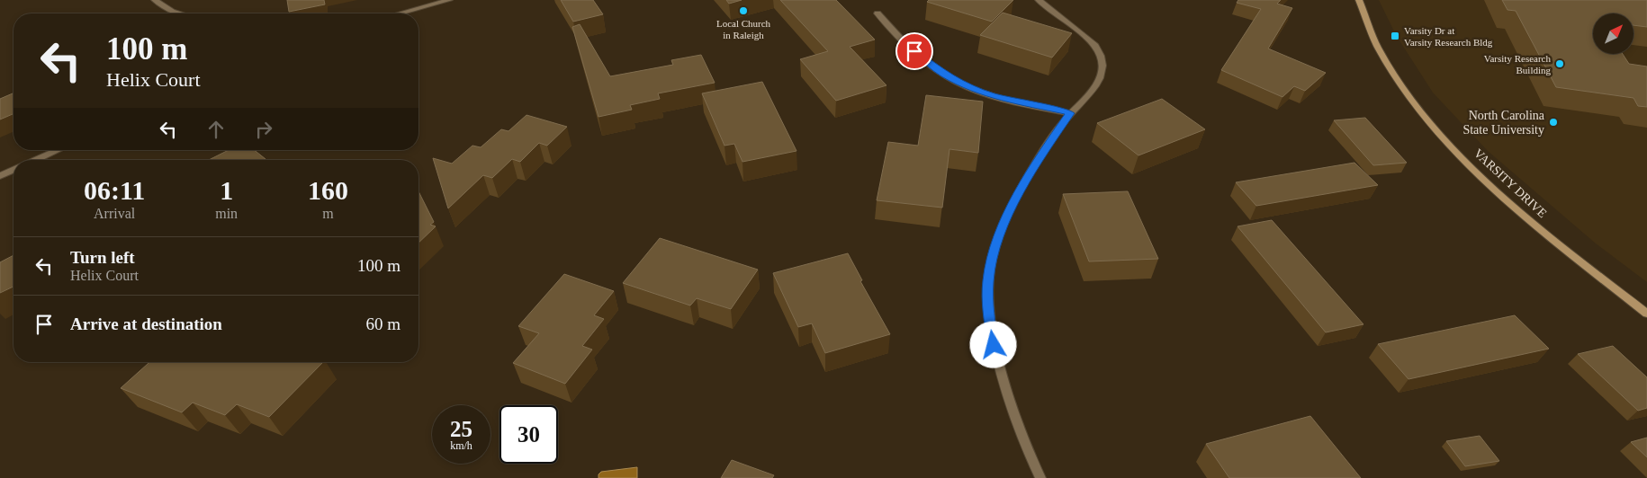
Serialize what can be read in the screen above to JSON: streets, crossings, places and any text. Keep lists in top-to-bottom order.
{
  "streets": {
    "street": ["VARSITY DRIVE"]
  },
  "places": {
    "other": ["Local Church in Raleigh", "Varsity Research Building", "North Carolina State University"],
    "transit": ["Varsity Dr at Varsity Research Bldg"]
  },
  "north": "top right",
  "page": {
    "turn": ["100 m", "Helix Court"],
    "eta": [
      "06:11",
      "Arrival",
      "1",
      "min",
      "160",
      "m"
    ],
    "list": [
      {
        "name": "Turn left",
        "note": "Helix Court",
        "value": "100 m"
      },
      {
        "name": "Arrive at destination",
        "value": "60 m"
      }
    ],
    "speed": "25 km/h",
    "limit": "30"
  }
}
